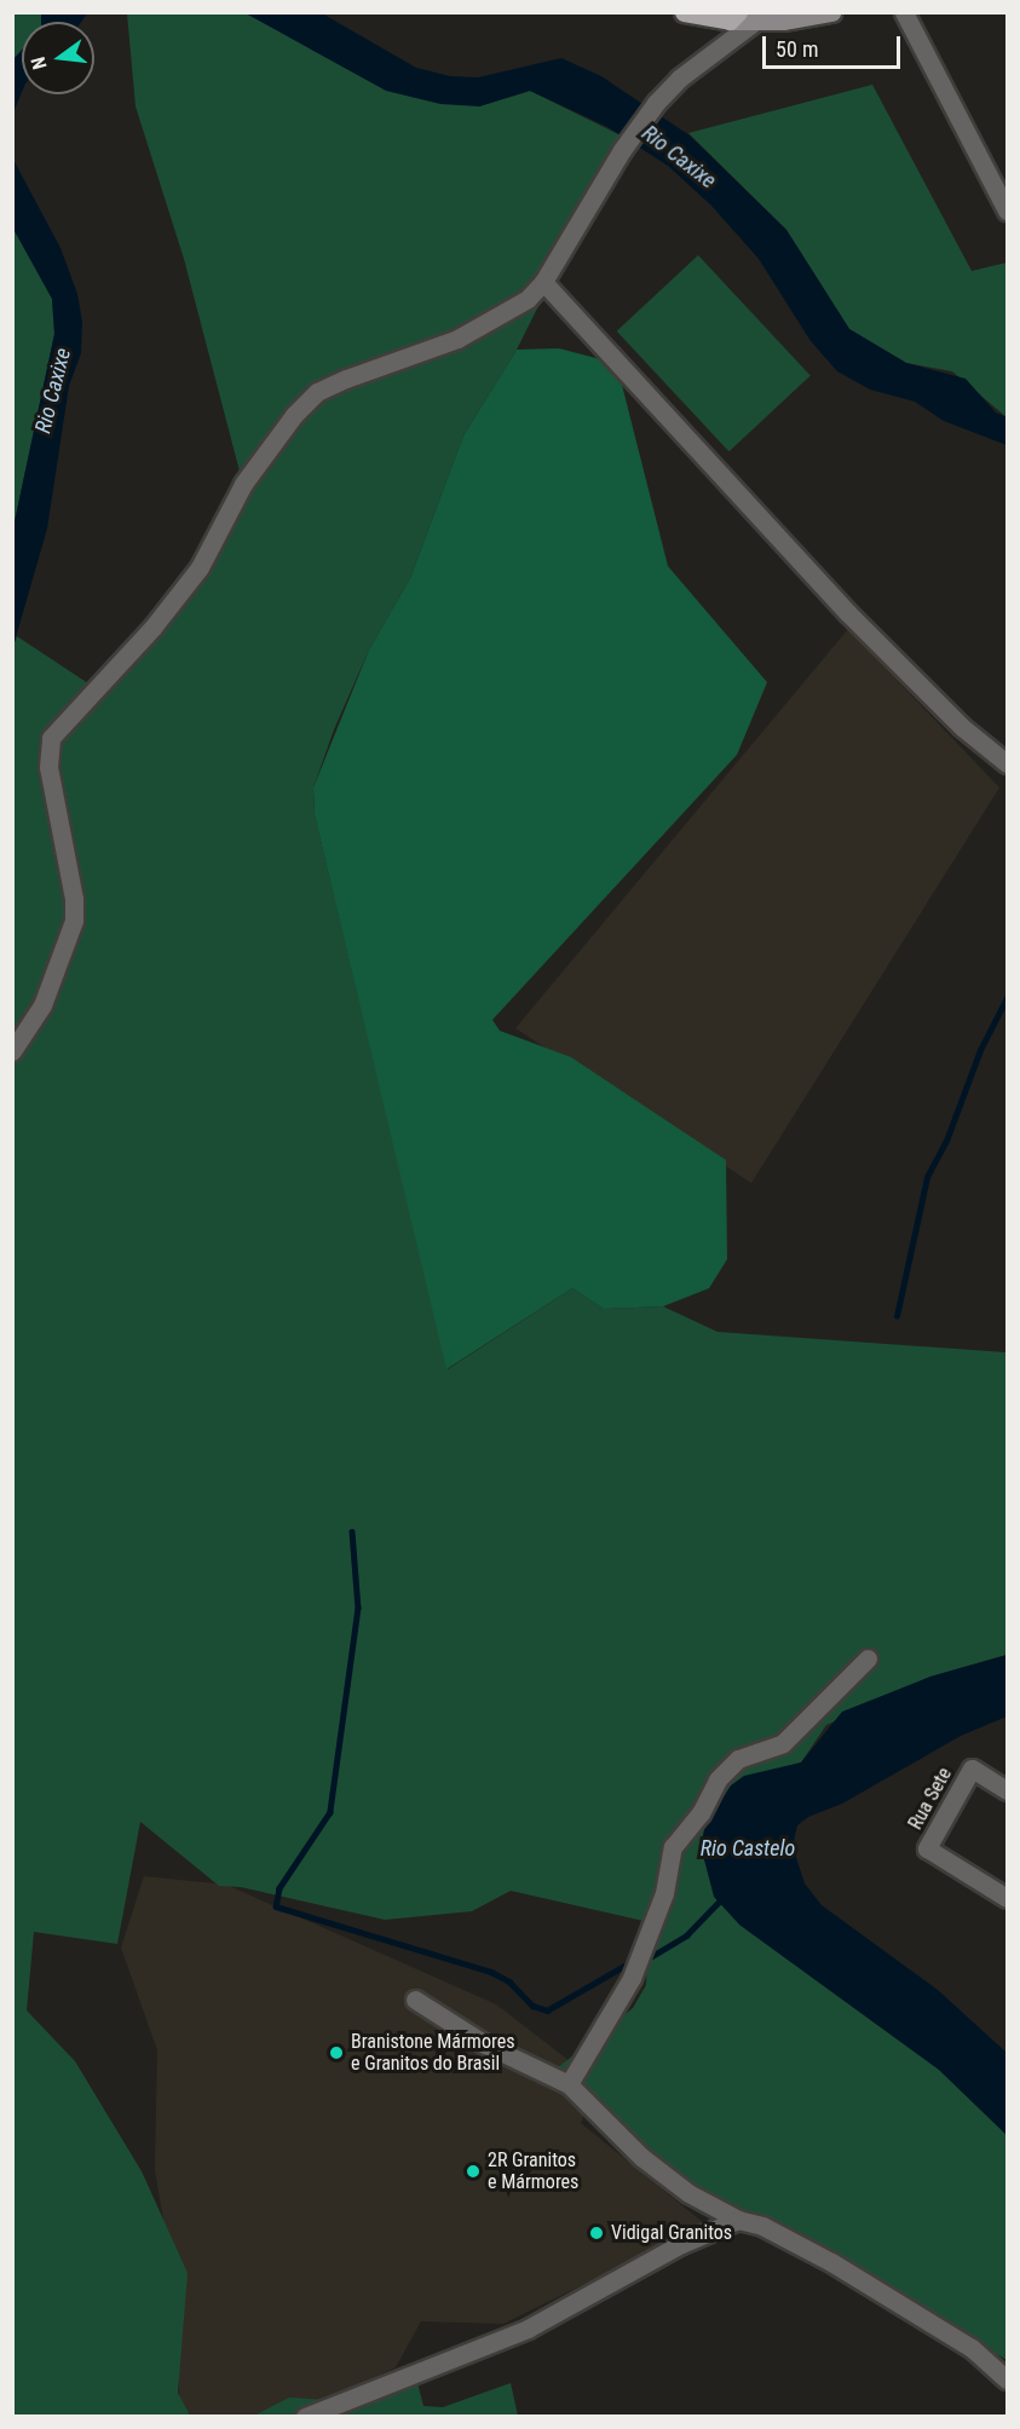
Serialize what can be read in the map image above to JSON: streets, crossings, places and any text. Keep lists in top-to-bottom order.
{
  "streets": {
    "street": ["Rua Sete"]
  },
  "water": ["Rio Caxixe", "Rio Castelo"],
  "places": ["Branistone Mármores e Granitos do Brasil", "2R Granitos e Mármores", "Vidigal Granitos"],
  "scale_bar": "50 m",
  "north": "left"
}
